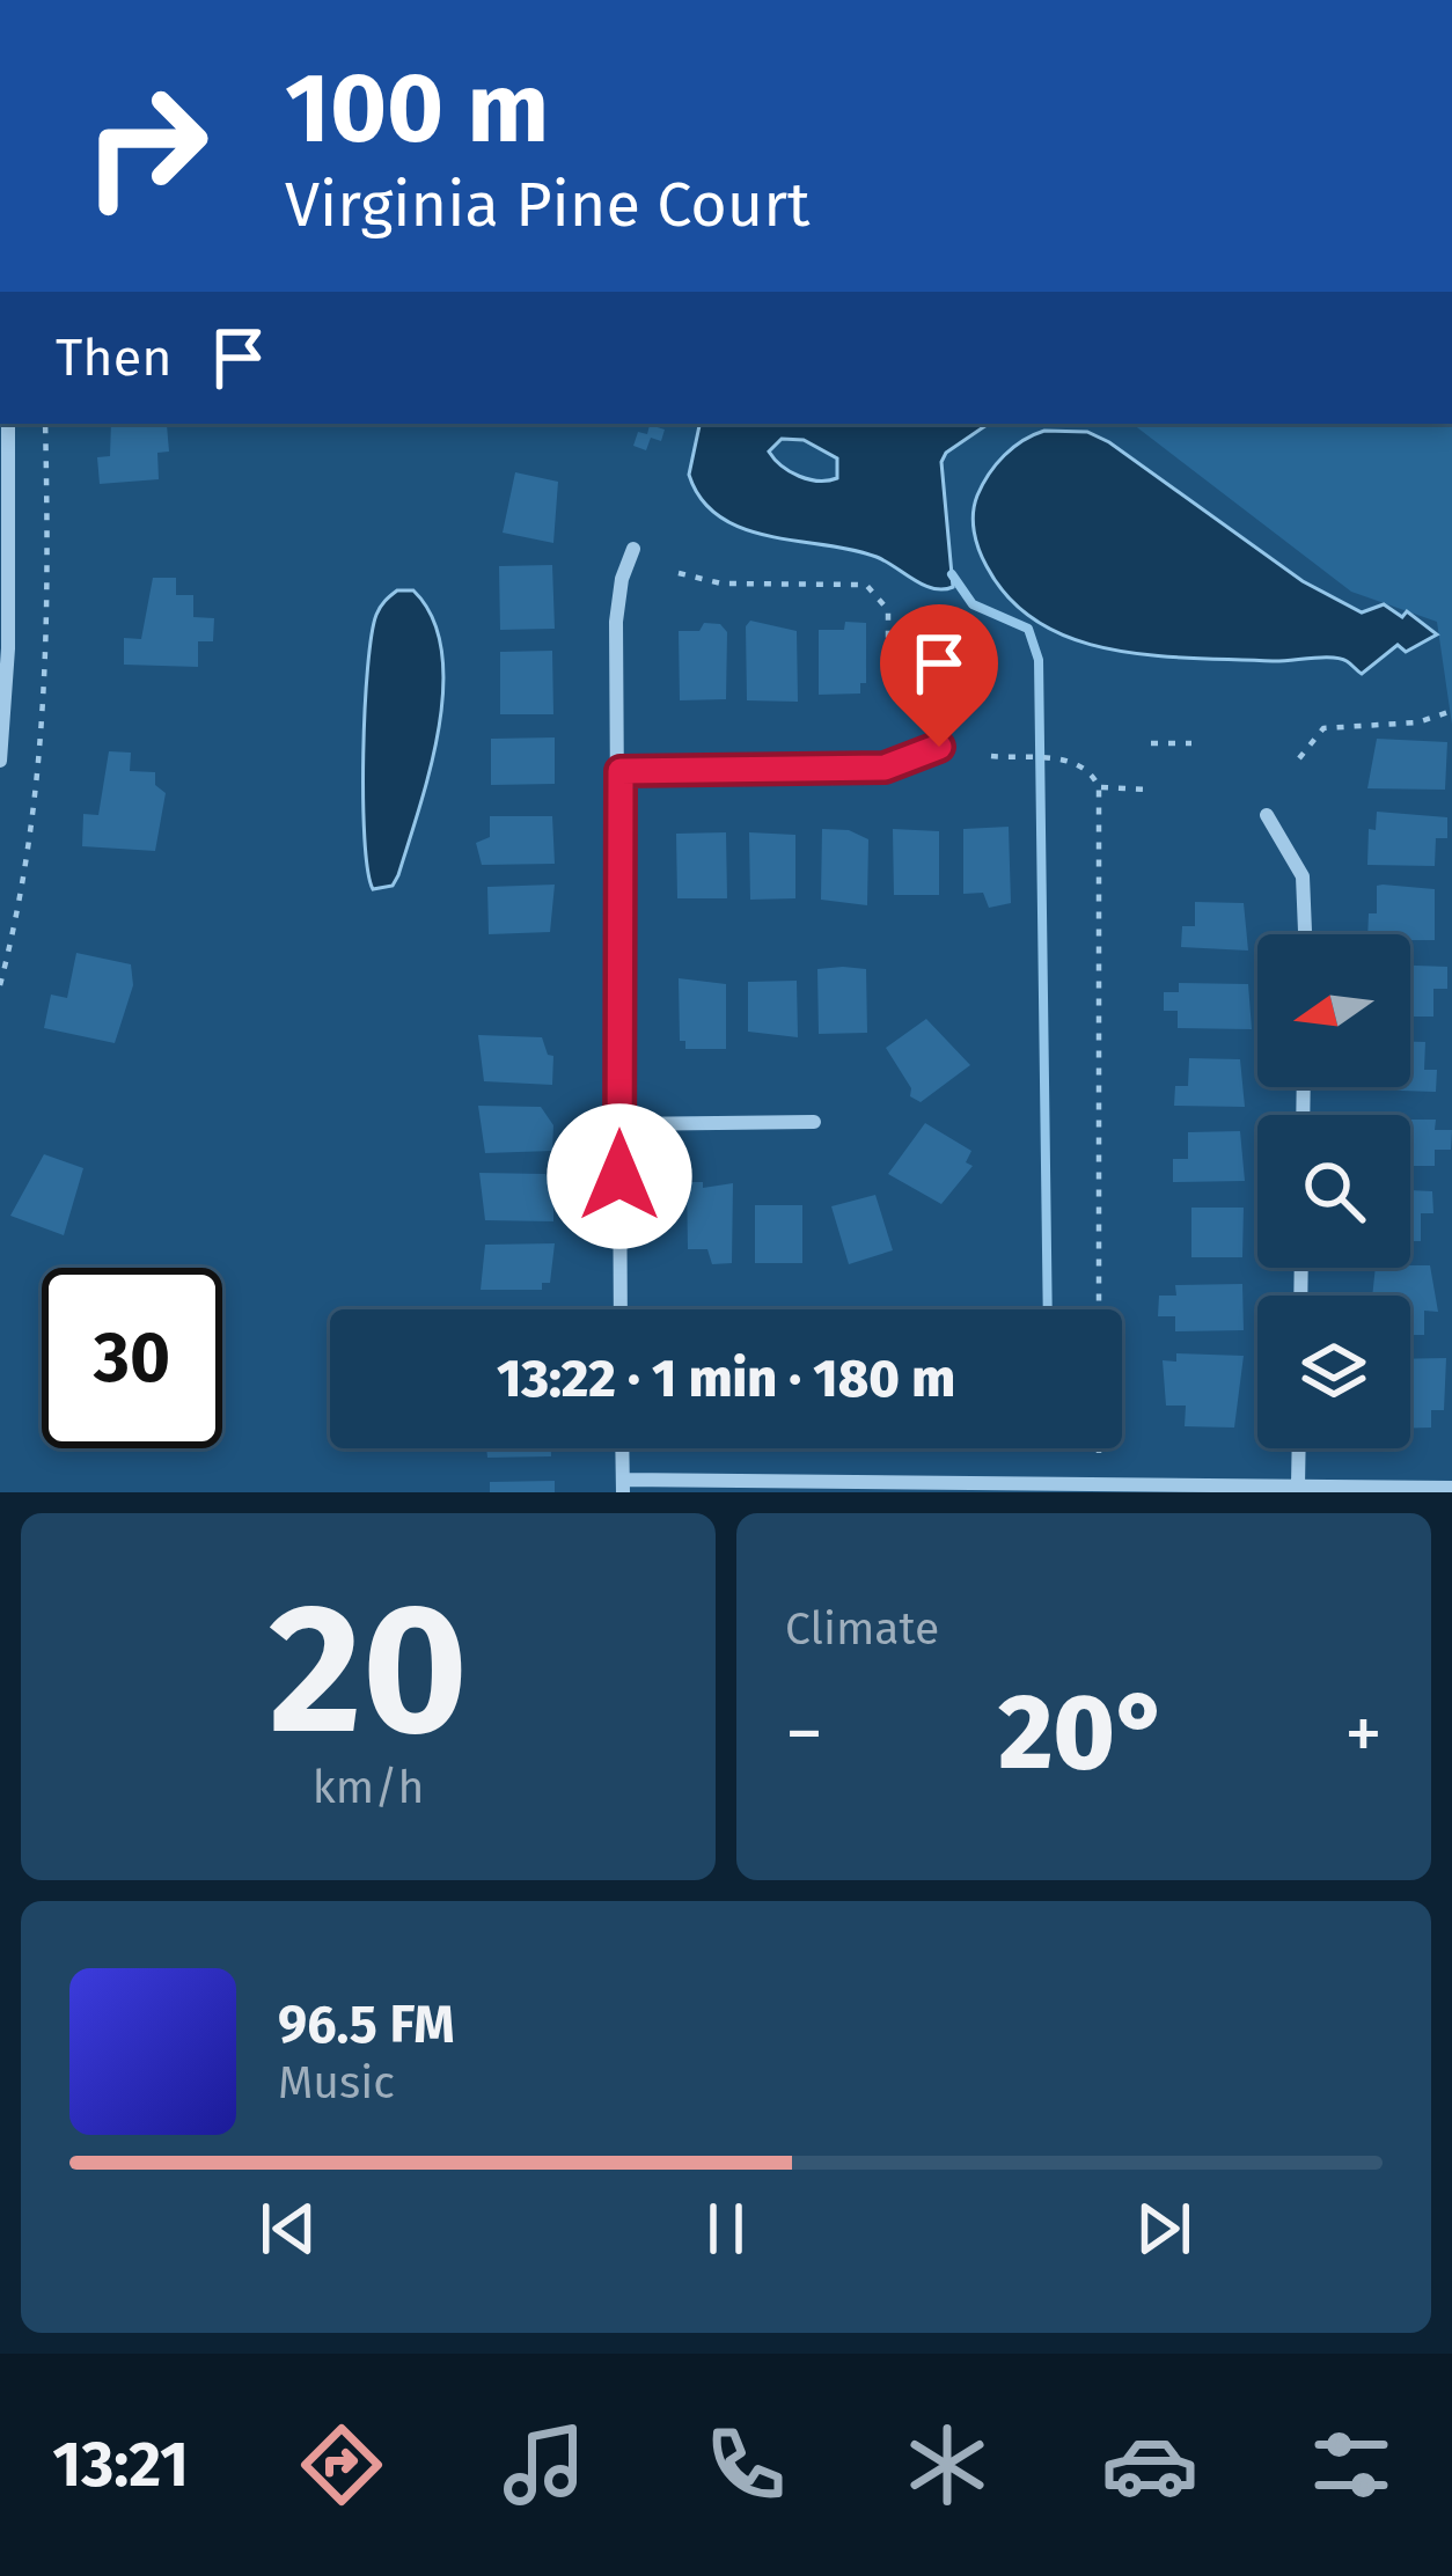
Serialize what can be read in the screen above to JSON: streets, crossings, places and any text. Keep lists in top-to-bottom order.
{
  "north": "left",
  "page": {
    "turn": ["100 m", "Virginia Pine Court"],
    "then": "Then",
    "limit": "30",
    "trip": "13:22 · 1 min · 180 m",
    "tile": [
      ["20", "km/h"],
      "Climate"
    ],
    "heat": ["−", "20°", "+"],
    "song": ["96.5 FM", "Music"],
    "tabs": "13:21"
  }
}
